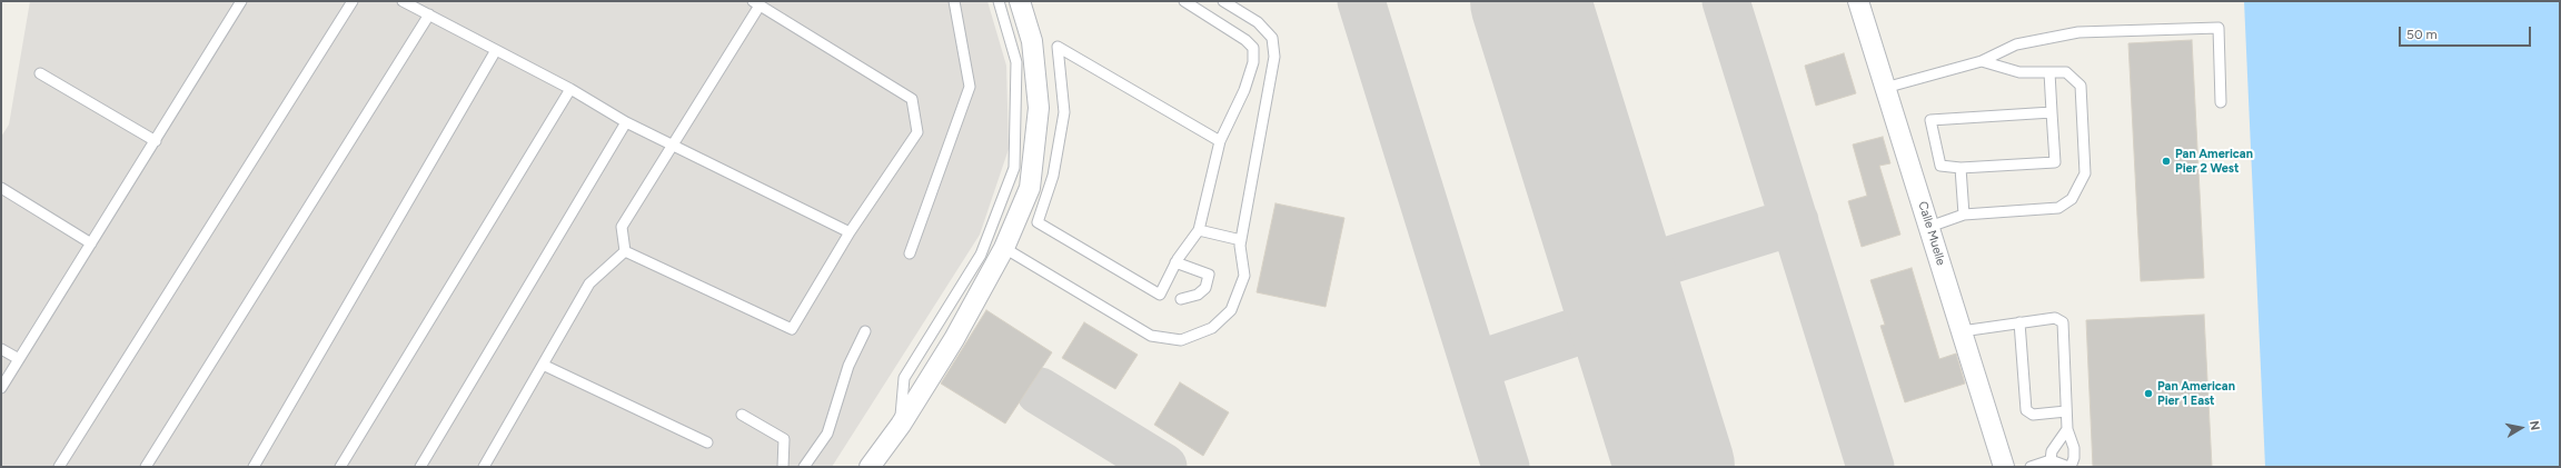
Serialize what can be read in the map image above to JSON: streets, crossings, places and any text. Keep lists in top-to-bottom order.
{
  "streets": {
    "street": ["Calle Muelle"]
  },
  "places": ["Pan American Pier 2 West", "Pan American Pier 1 East"],
  "scale_bar": "50 m",
  "north": "right"
}
